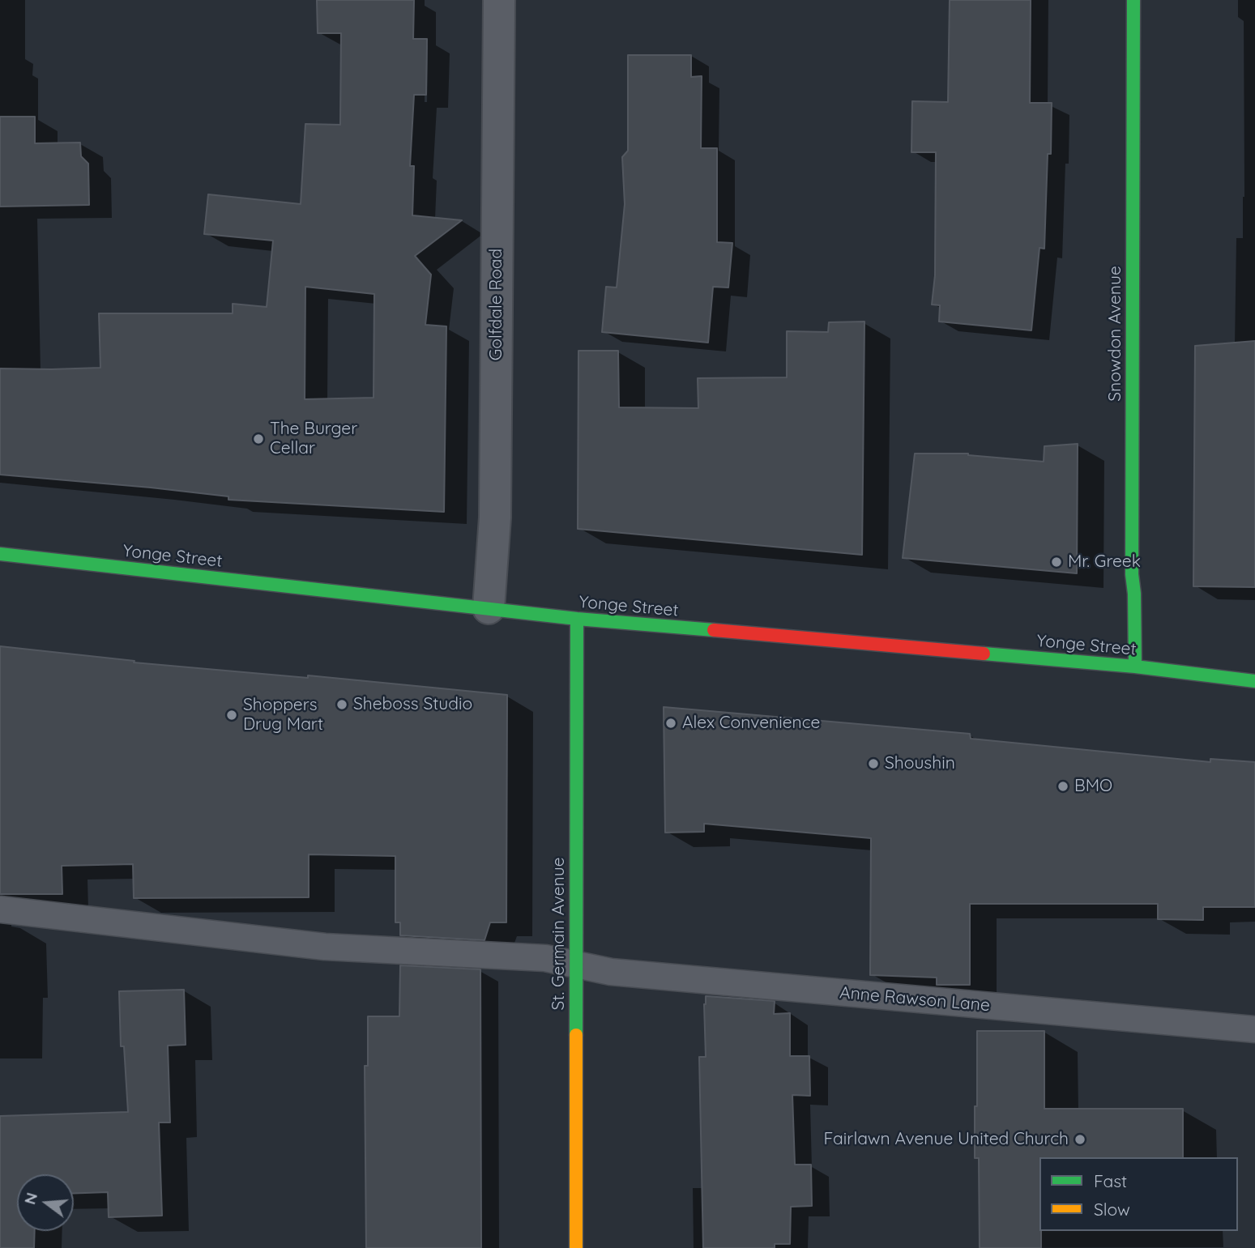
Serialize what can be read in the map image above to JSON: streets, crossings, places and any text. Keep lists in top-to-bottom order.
{
  "streets": {
    "street": [
      "Golfdale Road",
      "Snowdon Avenue",
      "Yonge Street",
      "St. Germain Avenue"
    ],
    "lane": ["Anne Rawson Lane"]
  },
  "crossings": [
    ["Golfdale Road", "Yonge Street"],
    ["Snowdon Avenue", "Yonge Street"],
    ["Yonge Street", "St. Germain Avenue"],
    ["St. Germain Avenue", "Anne Rawson Lane"]
  ],
  "places": [
    "The Burger Cellar",
    "Mr. Greek",
    "Sheboss Studio",
    "Shoppers Drug Mart",
    "Alex Convenience",
    "Shoushin",
    "BMO",
    "Fairlawn Avenue United Church"
  ],
  "legend": ["Fast", "Slow"],
  "north": "left"
}
